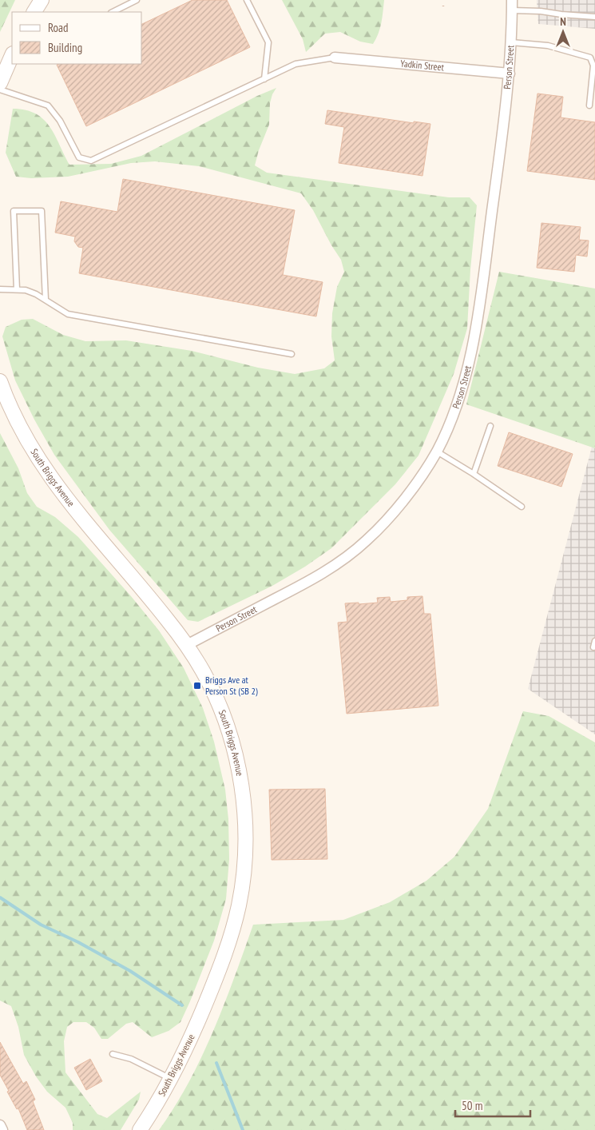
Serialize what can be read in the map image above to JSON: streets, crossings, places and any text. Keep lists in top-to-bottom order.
{
  "streets": {
    "street": ["Yadkin Street", "Person Street", "South Briggs Avenue"]
  },
  "crossings": [
    ["Yadkin Street", "Person Street"],
    ["Person Street", "South Briggs Avenue"]
  ],
  "places": {
    "transit": ["Briggs Ave at Person St (SB 2)"]
  },
  "legend": ["Road", "Building"],
  "scale_bar": "50 m",
  "north": "top"
}
